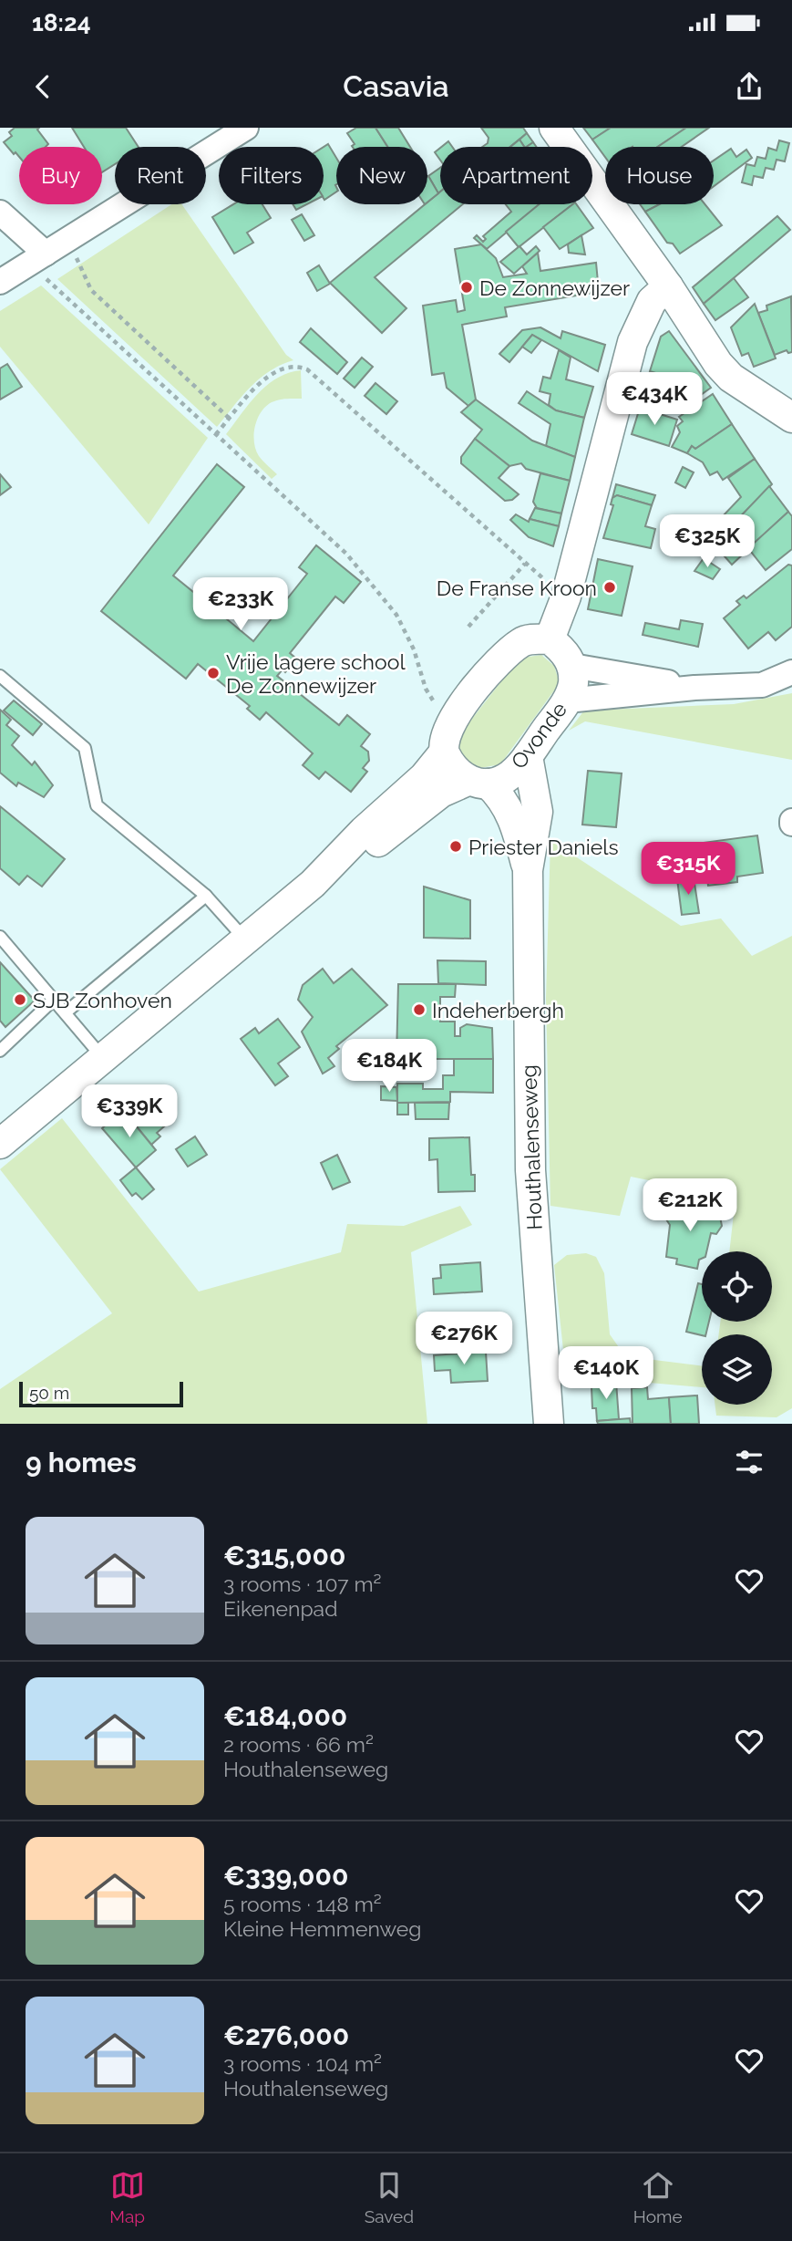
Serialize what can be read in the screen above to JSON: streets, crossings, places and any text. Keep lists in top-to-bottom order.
{
  "streets": {
    "street": ["Ovonde", "Houthalenseweg"]
  },
  "crossings": [
    ["Ovonde", "Houthalenseweg"]
  ],
  "places": [
    "De Zonnewijzer",
    "De Franse Kroon",
    "Vrije lagere school De Zonnewijzer",
    "Priester Daniels",
    "SJB Zonhoven",
    "Indeherbergh"
  ],
  "scale_bar": "50 m",
  "page": {
    "status": "18:24",
    "header": "Casavia",
    "chip": [
      "Buy",
      "Rent",
      "Filters",
      "New",
      "Apartment",
      "House"
    ],
    "price": [
      "€434K",
      "€325K",
      "€233K",
      "€315K",
      "€184K",
      "€339K",
      "€212K",
      "€276K",
      "€140K"
    ],
    "scale": "50 m",
    "heading": "9 homes",
    "list": [
      {
        "name": "€315,000",
        "note": "3 rooms · 107 m² · Eikenenpad"
      },
      {
        "name": "€184,000",
        "note": "2 rooms · 66 m² · Houthalenseweg"
      },
      {
        "name": "€339,000",
        "note": "5 rooms · 148 m² · Kleine Hemmenweg"
      },
      {
        "name": "€276,000",
        "note": "3 rooms · 104 m² · Houthalenseweg"
      }
    ],
    "tabs": ["Map", "Saved", "Home"]
  }
}
